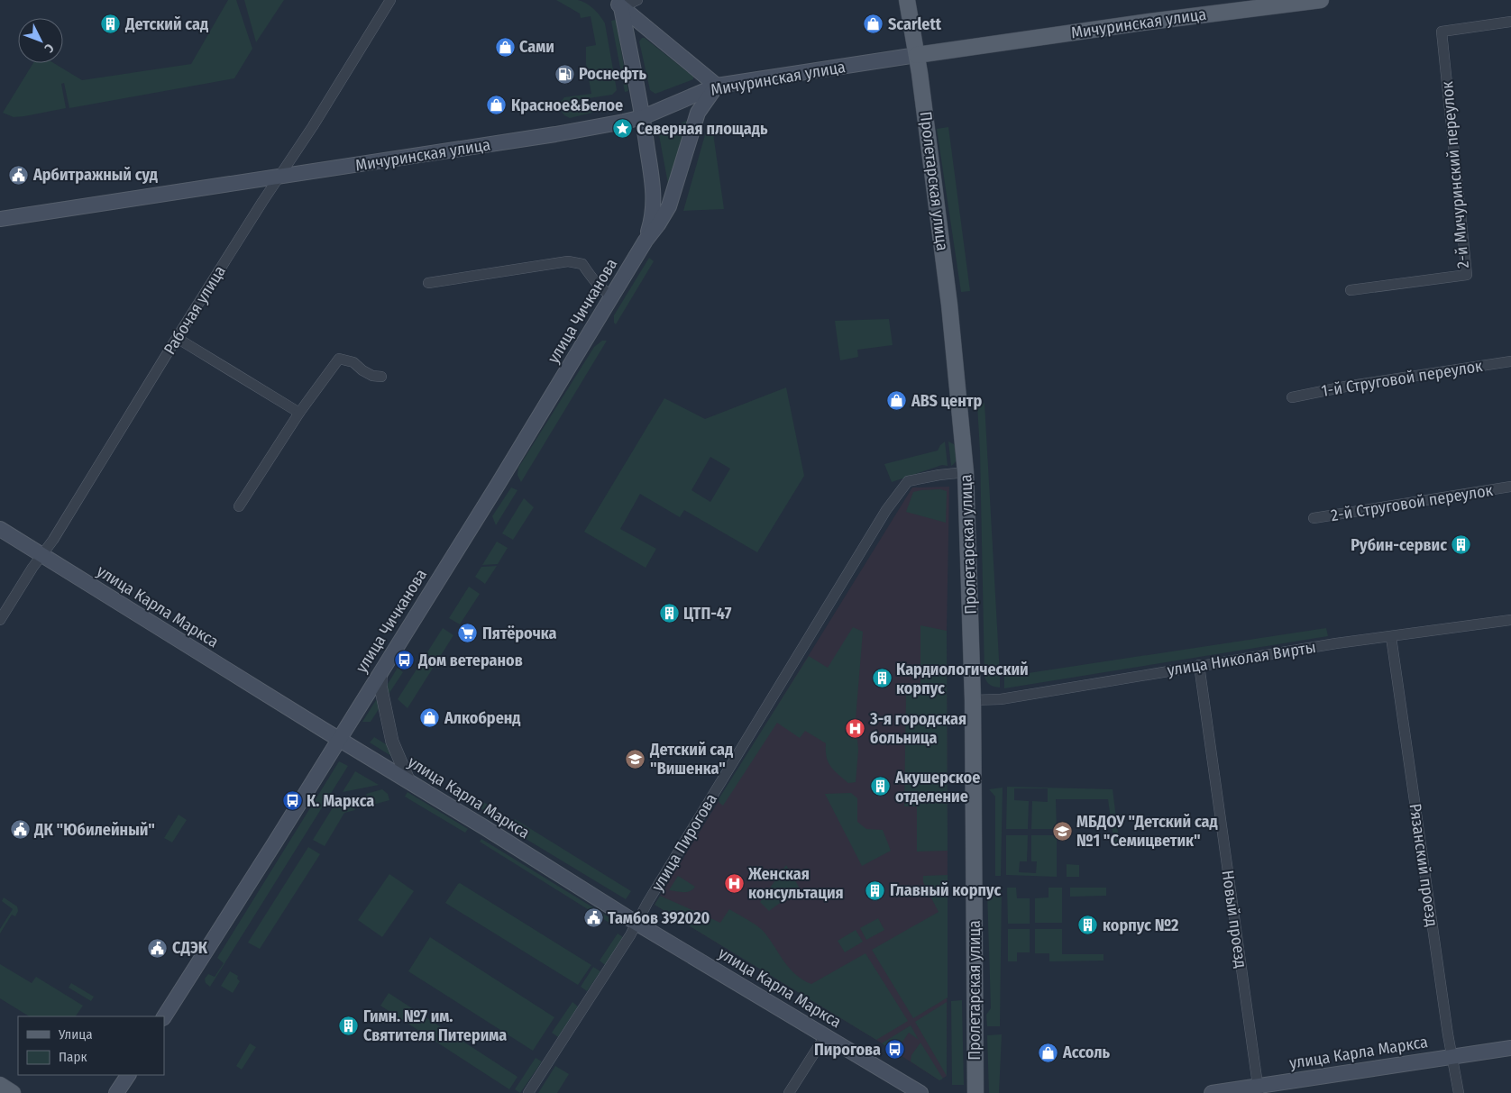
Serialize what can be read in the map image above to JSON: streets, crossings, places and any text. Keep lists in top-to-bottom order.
{
  "streets": {
    "main road": [
      "Мичуринская улица",
      "Пролетарская улица",
      "улица Чичканова",
      "улица Карла Маркса"
    ],
    "street": [
      "2-й Мичуринский переулок",
      "Рабочая улица",
      "1-й Струговой переулок",
      "2-й Струговой переулок",
      "улица Николая Вирты",
      "улица Пирогова",
      "Рязанский проезд",
      "Новый проезд"
    ]
  },
  "crossings": [
    ["Мичуринская улица", "Пролетарская улица"],
    ["Мичуринская улица", "Рабочая улица"],
    ["Пролетарская улица", "улица Николая Вирты"],
    ["Пролетарская улица", "улица Пирогова"],
    ["Рабочая улица", "улица Карла Маркса"],
    ["улица Чичканова", "улица Карла Маркса"],
    ["улица Карла Маркса", "улица Пирогова"],
    ["улица Карла Маркса", "Рязанский проезд"],
    ["улица Карла Маркса", "Новый проезд"],
    ["улица Николая Вирты", "Рязанский проезд"],
    ["улица Николая Вирты", "Новый проезд"]
  ],
  "places": {
    "building": [
      "Детский сад",
      "Рубин-сервис",
      "ЦТП-47",
      "Кардиологический корпус",
      "Акушерское отделение",
      "Главный корпус",
      "корпус №2",
      "Гимн. №7 им. Святителя Питерима"
    ],
    "shop": [
      "Scarlett",
      "Сами",
      "Красное&Белое",
      "ABS центр",
      "Алкобренд",
      "Ассоль"
    ],
    "fuel station": ["Роснефть"],
    "place": ["Северная площадь"],
    "public building": [
      "Арбитражный суд",
      "ДК \"Юбилейный\"",
      "Тамбов 392020",
      "СДЭК"
    ],
    "supermarket": ["Пятёрочка"],
    "bus stop": ["Дом ветеранов", "К. Маркса", "Пирогова"],
    "hospital": ["3-я городская больница", "Женская консультация"],
    "school or university": ["Детский сад \"Вишенка\"", "МБДОУ \"Детский сад №1 \"Семицветик\""]
  },
  "legend": ["Улица", "Парк"],
  "north": "bottom right"
}
